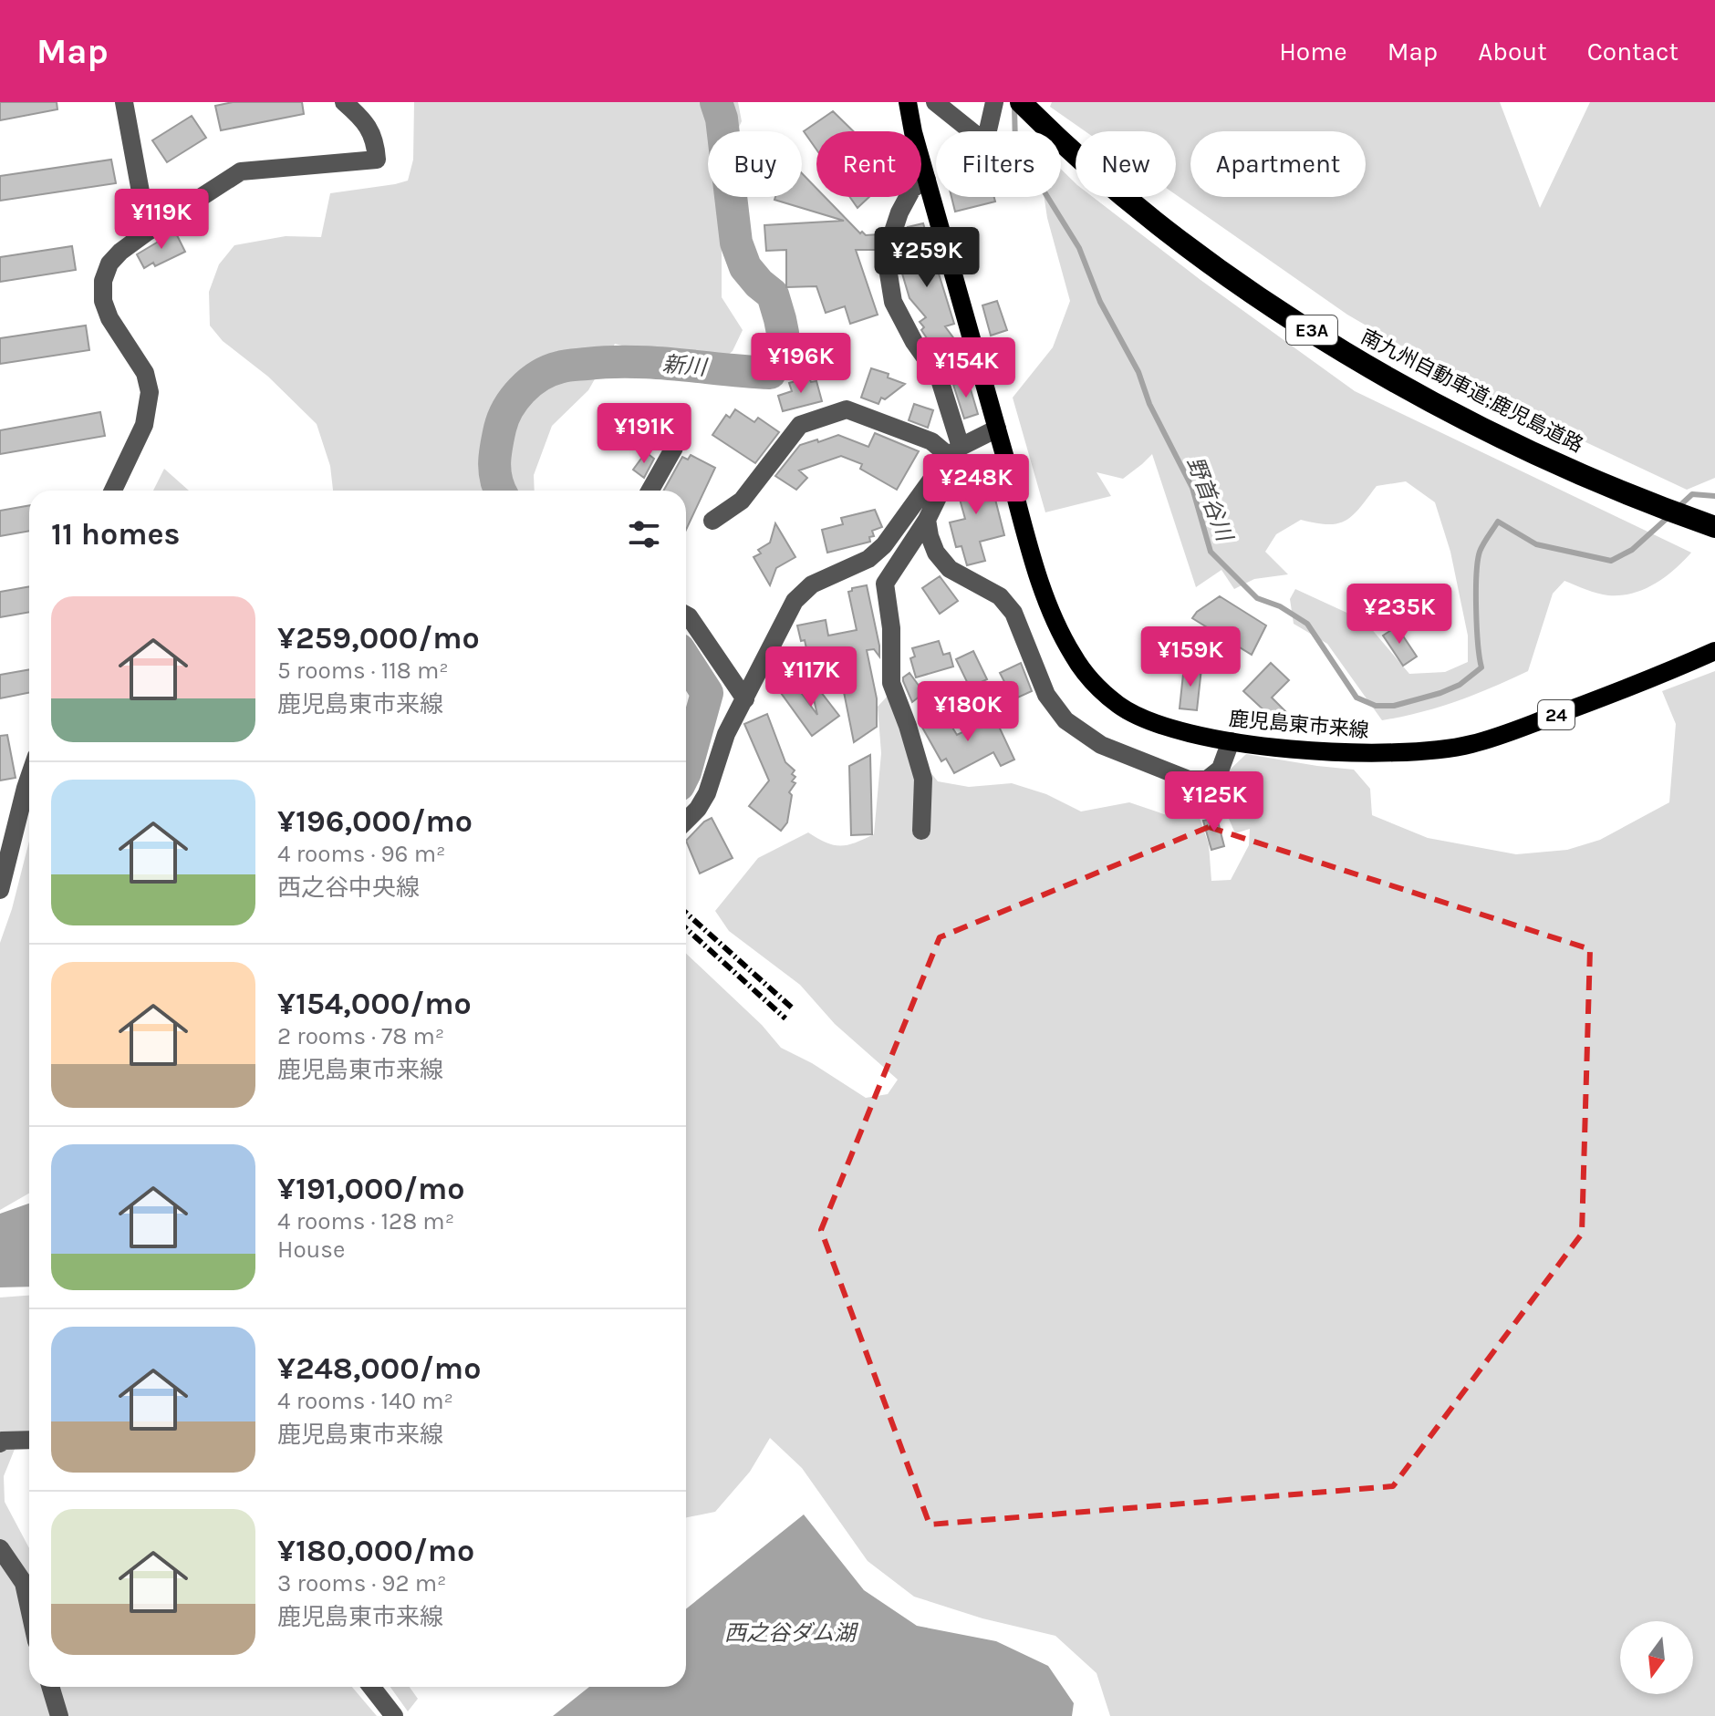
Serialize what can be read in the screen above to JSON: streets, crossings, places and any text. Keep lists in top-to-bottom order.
{
  "streets": {
    "highway": ["E3A", "南九州自動車道;鹿児島道路"],
    "main road": ["24", "鹿児島東市来線"]
  },
  "water": ["新川", "野首谷川", "西之谷ダム湖"],
  "north": "bottom",
  "page": {
    "header": "Map",
    "nav": [
      "Home",
      "Map",
      "About",
      "Contact"
    ],
    "chip": [
      "Buy",
      "Rent",
      "Filters",
      "New",
      "Apartment"
    ],
    "price": [
      "¥119K",
      "¥259K",
      "¥196K",
      "¥154K",
      "¥191K",
      "¥248K",
      "¥235K",
      "¥159K",
      "¥117K",
      "¥180K",
      "¥125K"
    ],
    "heading": "11 homes",
    "list": [
      {
        "name": "¥259,000/mo",
        "note": "5 rooms · 118 m² · 鹿児島東市来線"
      },
      {
        "name": "¥196,000/mo",
        "note": "4 rooms · 96 m² · 西之谷中央線"
      },
      {
        "name": "¥154,000/mo",
        "note": "2 rooms · 78 m² · 鹿児島東市来線"
      },
      {
        "name": "¥191,000/mo",
        "note": "4 rooms · 128 m² · House"
      },
      {
        "name": "¥248,000/mo",
        "note": "4 rooms · 140 m² · 鹿児島東市来線"
      },
      {
        "name": "¥180,000/mo",
        "note": "3 rooms · 92 m² · 鹿児島東市来線"
      }
    ]
  }
}
